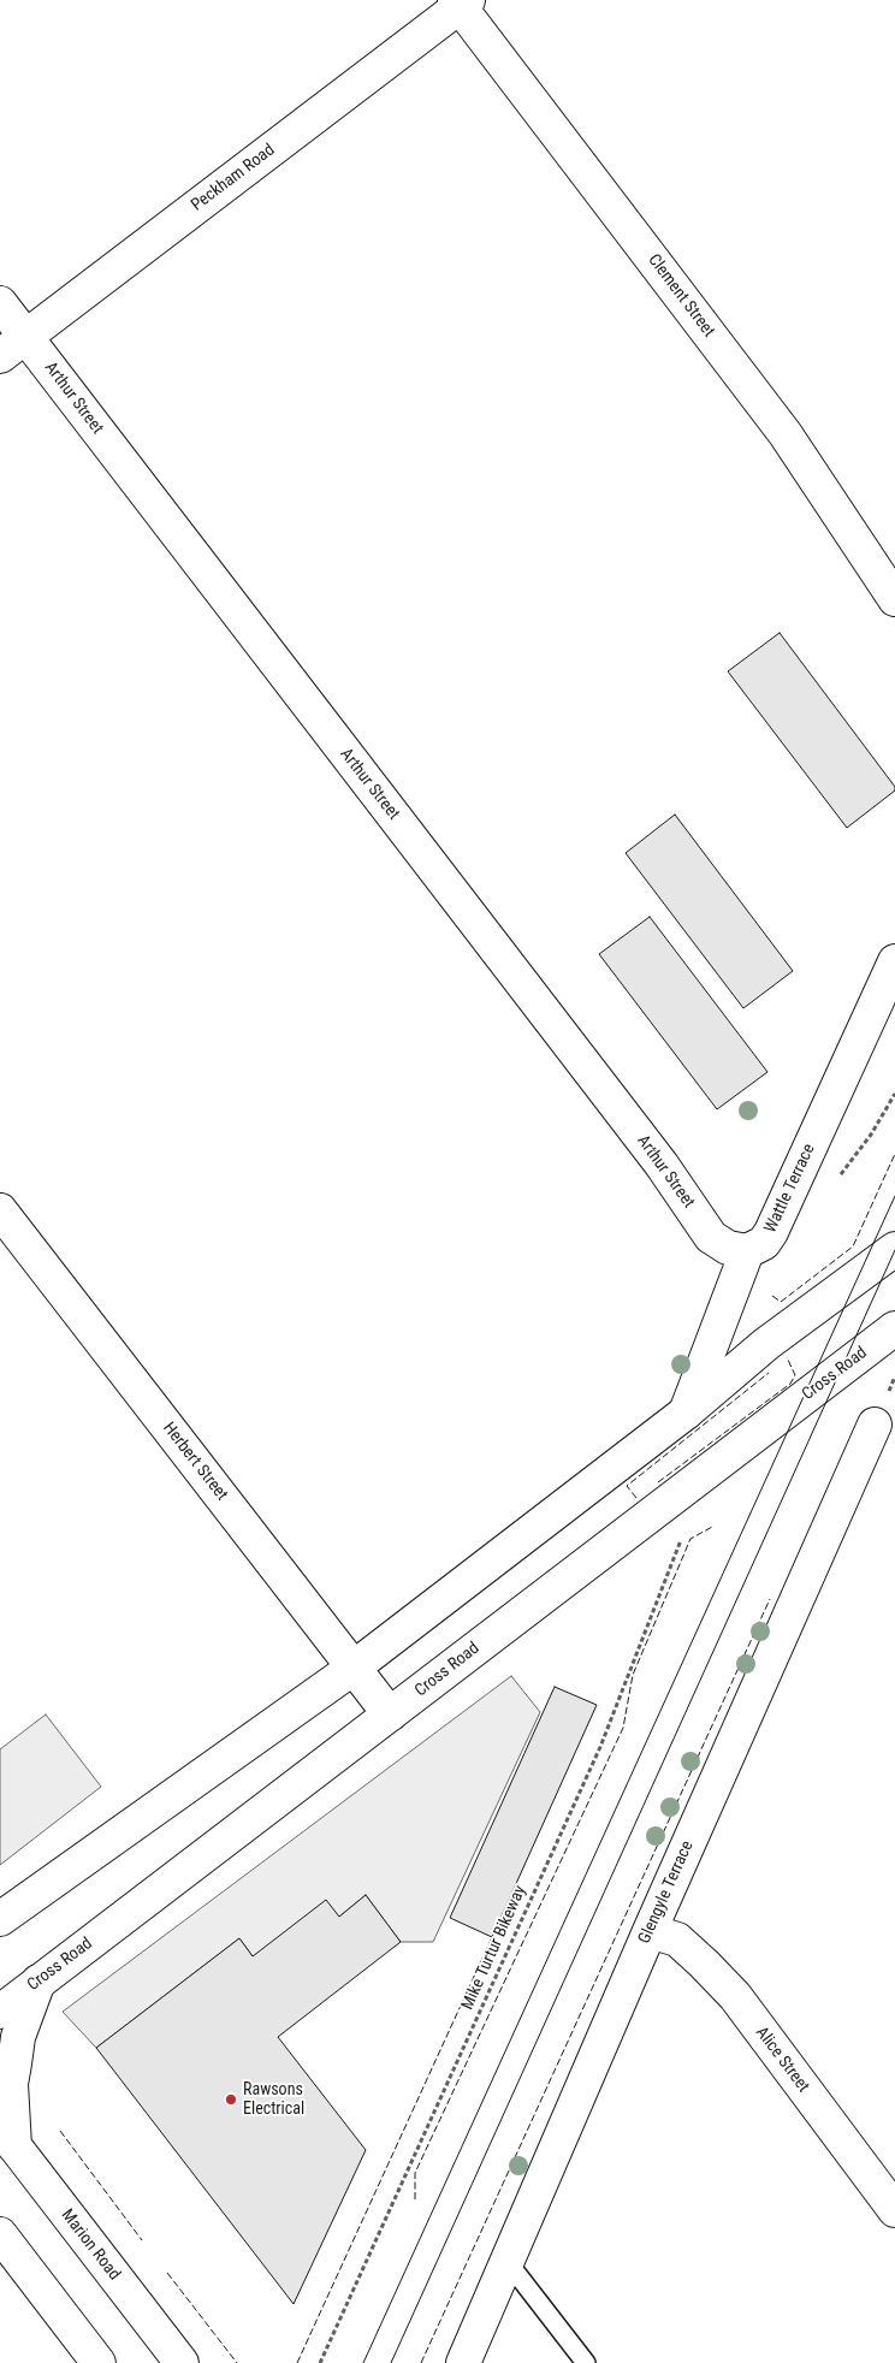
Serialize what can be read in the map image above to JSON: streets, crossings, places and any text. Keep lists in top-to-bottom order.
{
  "streets": {
    "main road": [
      "Peckham Road",
      "Clement Street",
      "Arthur Street",
      "Wattle Terrace",
      "Cross Road",
      "Herbert Street",
      "Glengyle Terrace",
      "Alice Street",
      "Marion Road"
    ],
    "path": ["Mike Turtur Bikeway"]
  },
  "crossings": [
    ["Peckham Road", "Clement Street"],
    ["Peckham Road", "Arthur Street"],
    ["Arthur Street", "Wattle Terrace"],
    ["Cross Road", "Herbert Street"],
    ["Glengyle Terrace", "Alice Street"]
  ],
  "places": ["Rawsons Electrical"]
}
